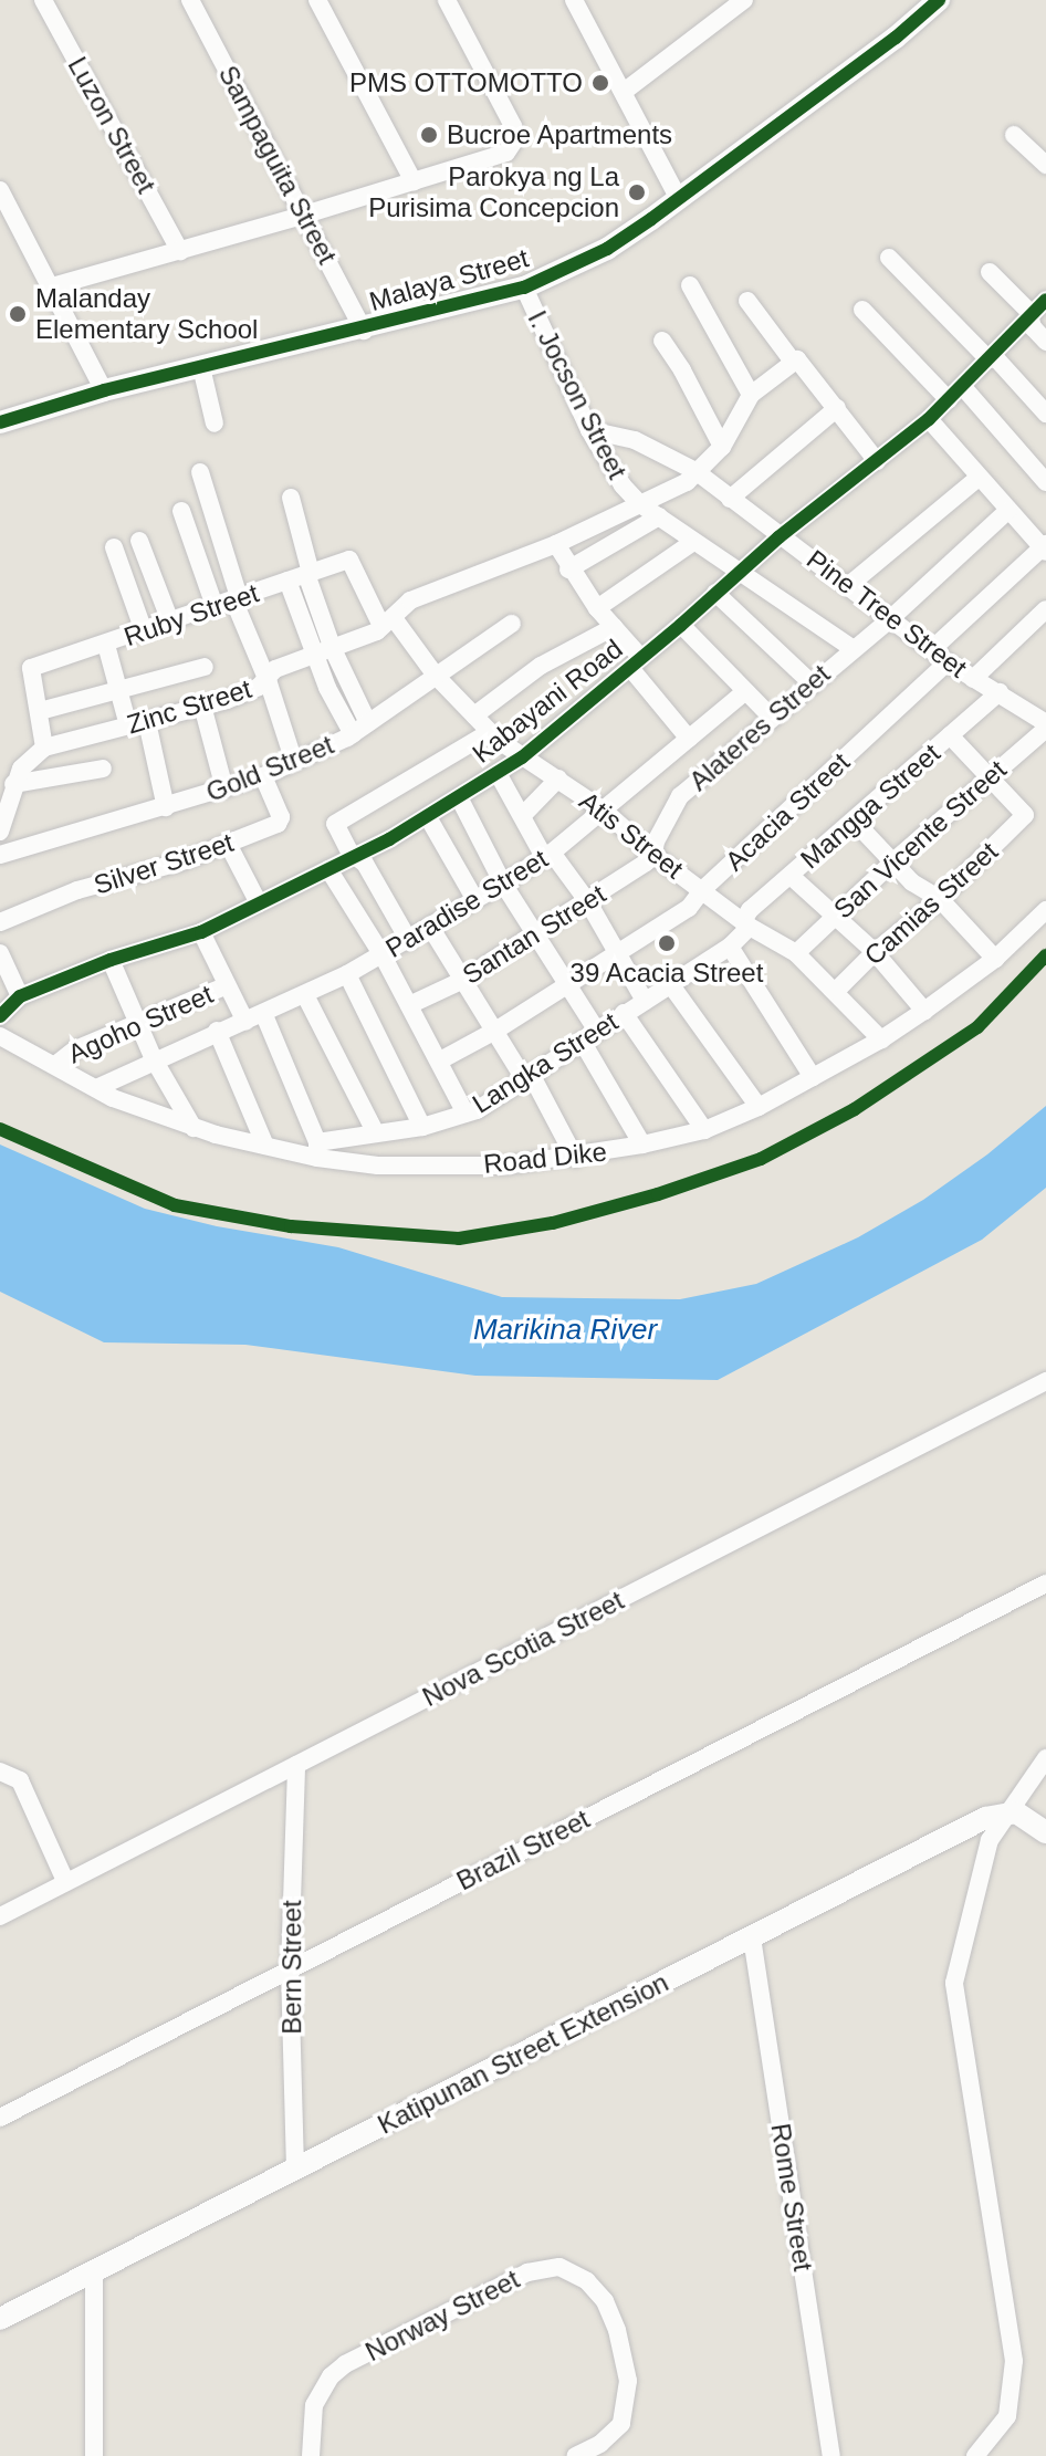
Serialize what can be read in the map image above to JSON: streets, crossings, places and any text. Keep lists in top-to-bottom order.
{
  "streets": {
    "street": [
      "Luzon Street",
      "Sampaguita Street",
      "Malaya Street",
      "I. Jocson Street",
      "Pine Tree Street",
      "Ruby Street",
      "Kabayani Road",
      "Zinc Street",
      "Alateres Street",
      "Gold Street",
      "Mangga Street",
      "Acacia Street",
      "Atis Street",
      "San Vicente Street",
      "Silver Street",
      "Paradise Street",
      "Camias Street",
      "Santan Street",
      "Agoho Street",
      "Langka Street",
      "Road Dike",
      "Nova Scotia Street",
      "Brazil Street",
      "Bern Street",
      "Katipunan Street Extension",
      "Rome Street",
      "Norway Street"
    ]
  },
  "crossings": [
    ["Sampaguita Street", "Malaya Street"],
    ["Malaya Street", "I. Jocson Street"],
    ["I. Jocson Street", "Pine Tree Street"],
    ["I. Jocson Street", "Kabayani Road"],
    ["I. Jocson Street", "Zinc Street"],
    ["I. Jocson Street", "Alateres Street"],
    ["Pine Tree Street", "Kabayani Road"],
    ["Pine Tree Street", "Zinc Street"],
    ["Pine Tree Street", "Alateres Street"],
    ["Pine Tree Street", "Mangga Street"],
    ["Pine Tree Street", "Acacia Street"],
    ["Pine Tree Street", "San Vicente Street"],
    ["Ruby Street", "Atis Street"],
    ["Kabayani Road", "Atis Street"],
    ["Zinc Street", "Atis Street"],
    ["Alateres Street", "Atis Street"],
    ["Alateres Street", "Santan Street"],
    ["Gold Street", "Atis Street"],
    ["Gold Street", "Silver Street"],
    ["Mangga Street", "Atis Street"],
    ["Mangga Street", "Langka Street"],
    ["Acacia Street", "Atis Street"],
    ["Atis Street", "San Vicente Street"],
    ["Atis Street", "Paradise Street"],
    ["Atis Street", "Camias Street"],
    ["Atis Street", "Santan Street"],
    ["Atis Street", "Langka Street"],
    ["Atis Street", "Road Dike"],
    ["San Vicente Street", "Camias Street"],
    ["Paradise Street", "Road Dike"],
    ["Agoho Street", "Road Dike"],
    ["Langka Street", "Road Dike"],
    ["Nova Scotia Street", "Bern Street"],
    ["Brazil Street", "Bern Street"],
    ["Bern Street", "Katipunan Street Extension"],
    ["Katipunan Street Extension", "Rome Street"]
  ],
  "water": ["Marikina River"],
  "places": [
    "PMS OTTOMOTTO",
    "Bucroe Apartments",
    "Parokya ng La Purisima Concepcion",
    "Malanday Elementary School",
    "39 Acacia Street"
  ]
}
